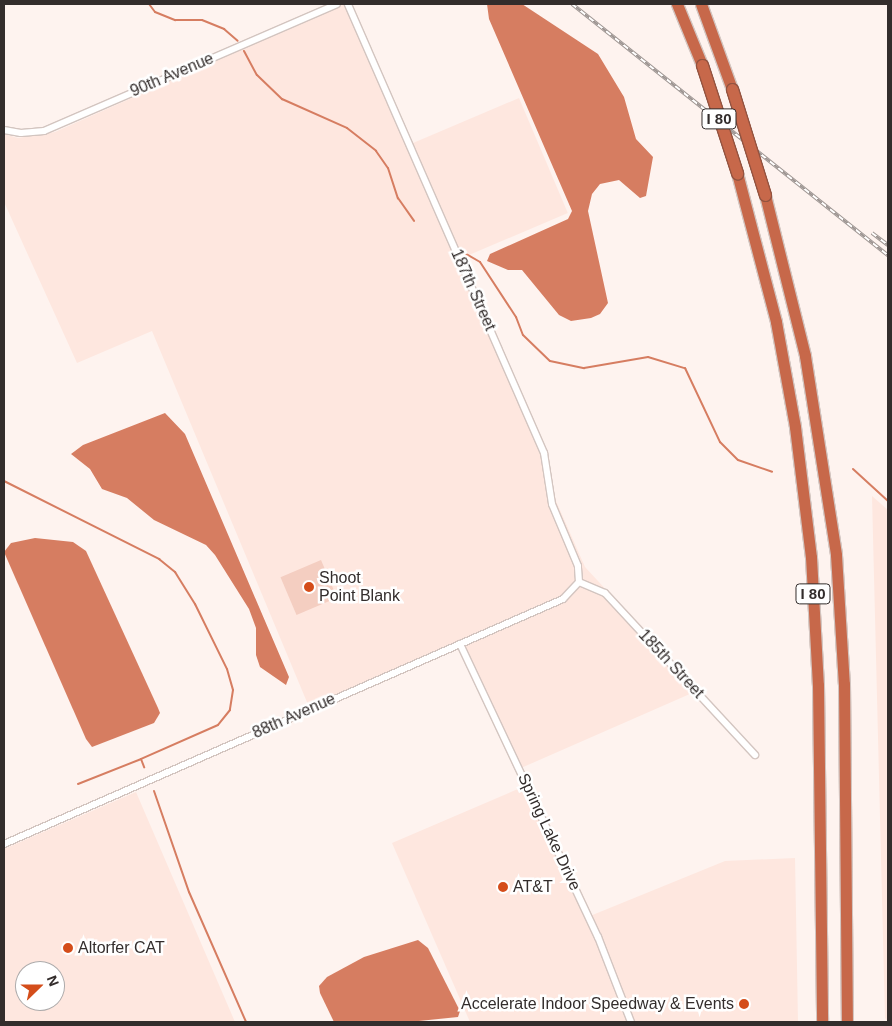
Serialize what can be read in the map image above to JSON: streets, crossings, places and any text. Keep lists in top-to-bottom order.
{
  "streets": {
    "highway": ["I 80"],
    "street": [
      "90th Avenue",
      "187th Street",
      "185th Street",
      "88th Avenue",
      "Spring Lake Drive"
    ]
  },
  "crossings": [
    ["187th Street", "185th Street"],
    ["187th Street", "88th Avenue"],
    ["185th Street", "88th Avenue"],
    ["88th Avenue", "Spring Lake Drive"]
  ],
  "places": [
    "Shoot Point Blank",
    "AT&T",
    "Altorfer CAT",
    "Accelerate Indoor Speedway & Events"
  ],
  "north": "right"
}
